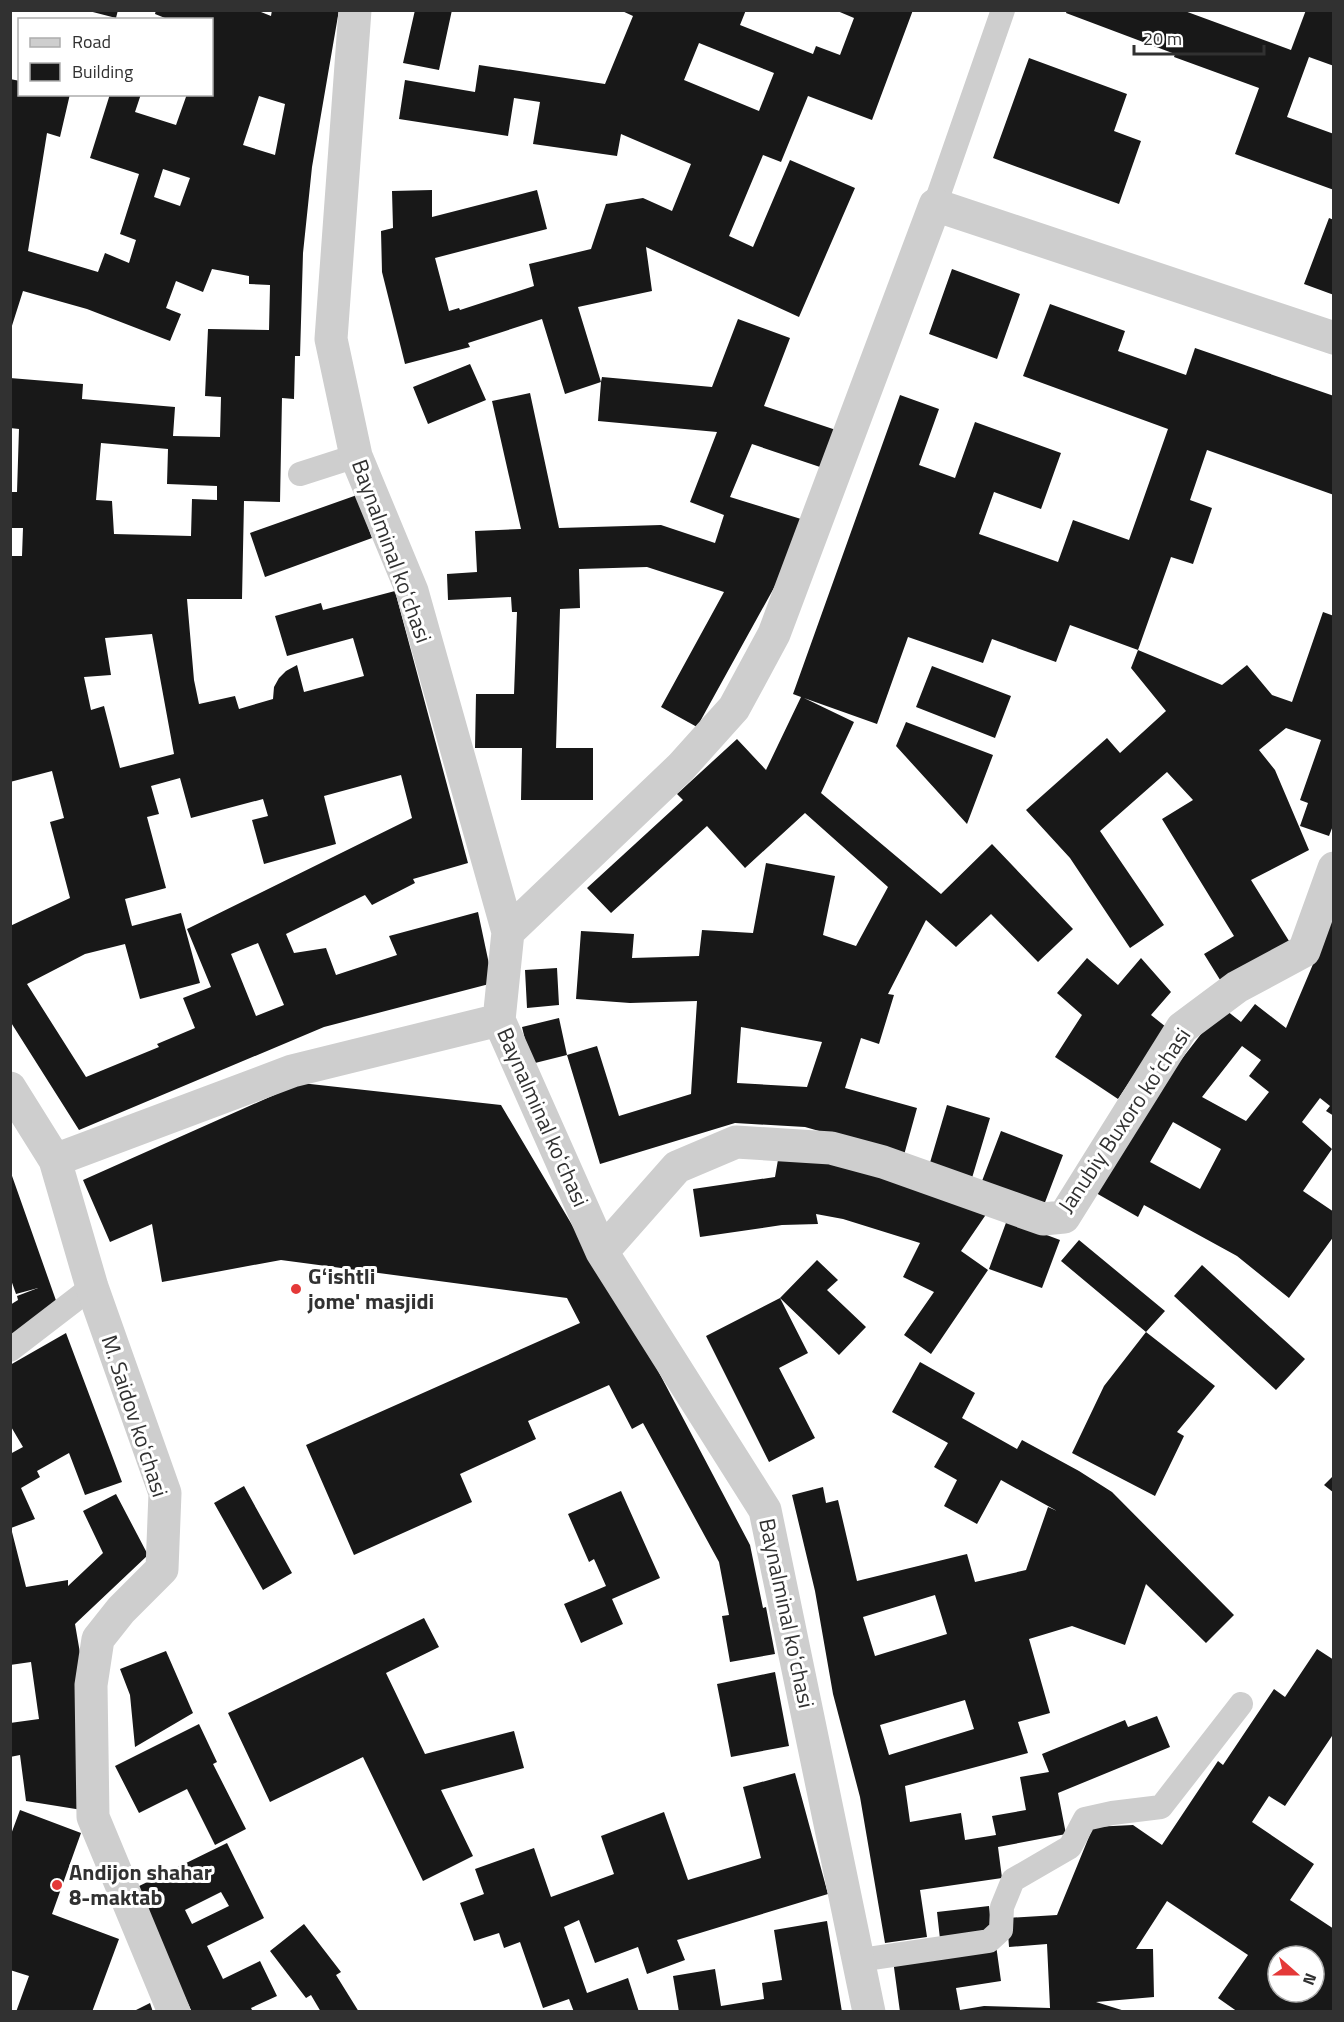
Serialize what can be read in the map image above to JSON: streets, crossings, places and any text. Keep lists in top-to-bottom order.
{
  "streets": {
    "street": ["Baynalminal koʻchasi", "Janubiy Buxoro koʻchasi", "M. Saidov koʻchasi"]
  },
  "crossings": [
    ["Baynalminal koʻchasi", "Janubiy Buxoro koʻchasi"]
  ],
  "places": ["Gʻishtli jome' masjidi", "Andijon shahar 8-maktab"],
  "legend": ["Road", "Building"],
  "scale_bar": "20 m",
  "north": "right"
}
